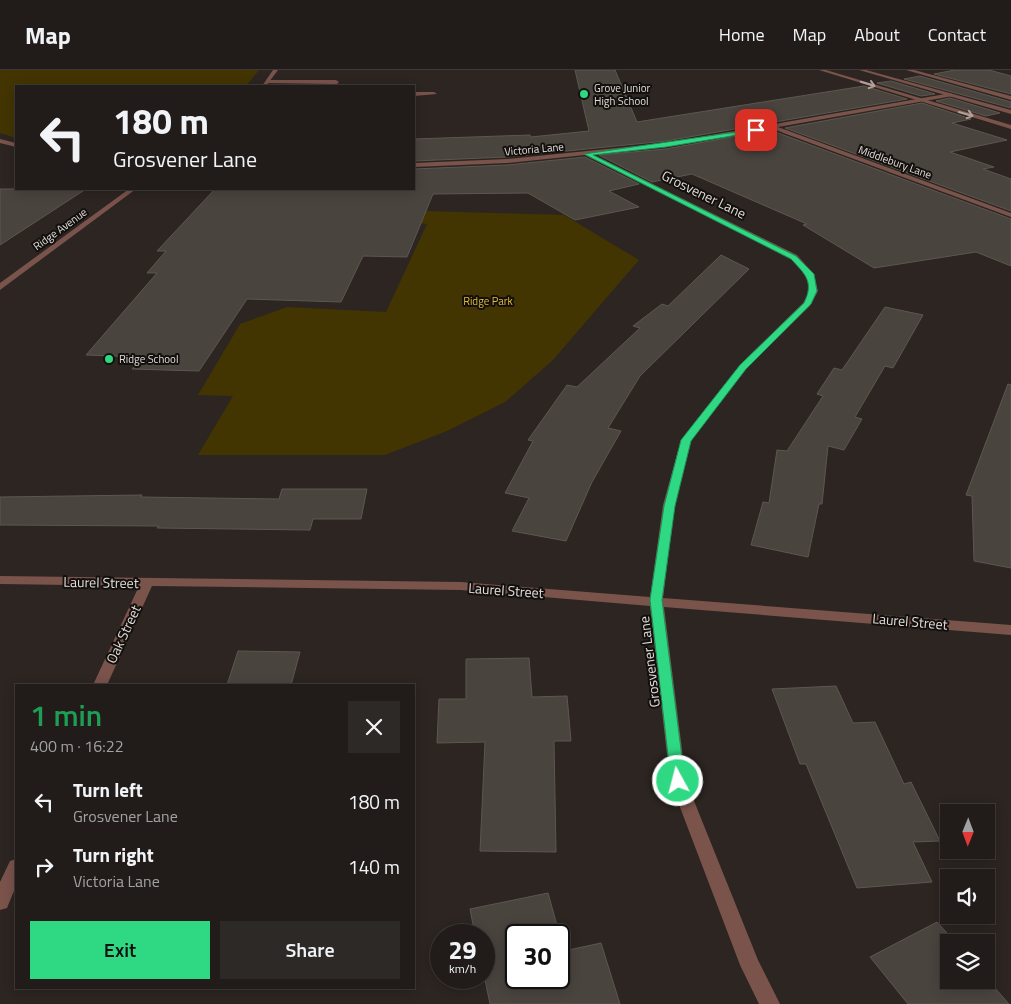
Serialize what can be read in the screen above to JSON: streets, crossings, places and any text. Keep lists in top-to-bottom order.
{
  "streets": {
    "street": [
      "Victoria Lane",
      "Middlebury Lane",
      "Grosvener Lane",
      "Ridge Avenue",
      "Laurel Street",
      "Oak Street"
    ]
  },
  "crossings": [
    ["Victoria Lane", "Middlebury Lane"],
    ["Victoria Lane", "Grosvener Lane"],
    ["Grosvener Lane", "Laurel Street"],
    ["Laurel Street", "Oak Street"]
  ],
  "parks": ["Ridge Park"],
  "places": ["Grove Junior High School", "Ridge School"],
  "north": "bottom",
  "page": {
    "header": "Map",
    "nav": [
      "Home",
      "Map",
      "About",
      "Contact"
    ],
    "turn": ["180 m", "Grosvener Lane"],
    "heading": ["1 min", "400 m · 16:22"],
    "list": [
      {
        "name": "Turn left",
        "note": "Grosvener Lane",
        "value": "180 m"
      },
      {
        "name": "Turn right",
        "note": "Victoria Lane",
        "value": "140 m"
      }
    ],
    "buttons": ["Exit", "Share"],
    "speed": "29 km/h",
    "limit": "30"
  }
}
